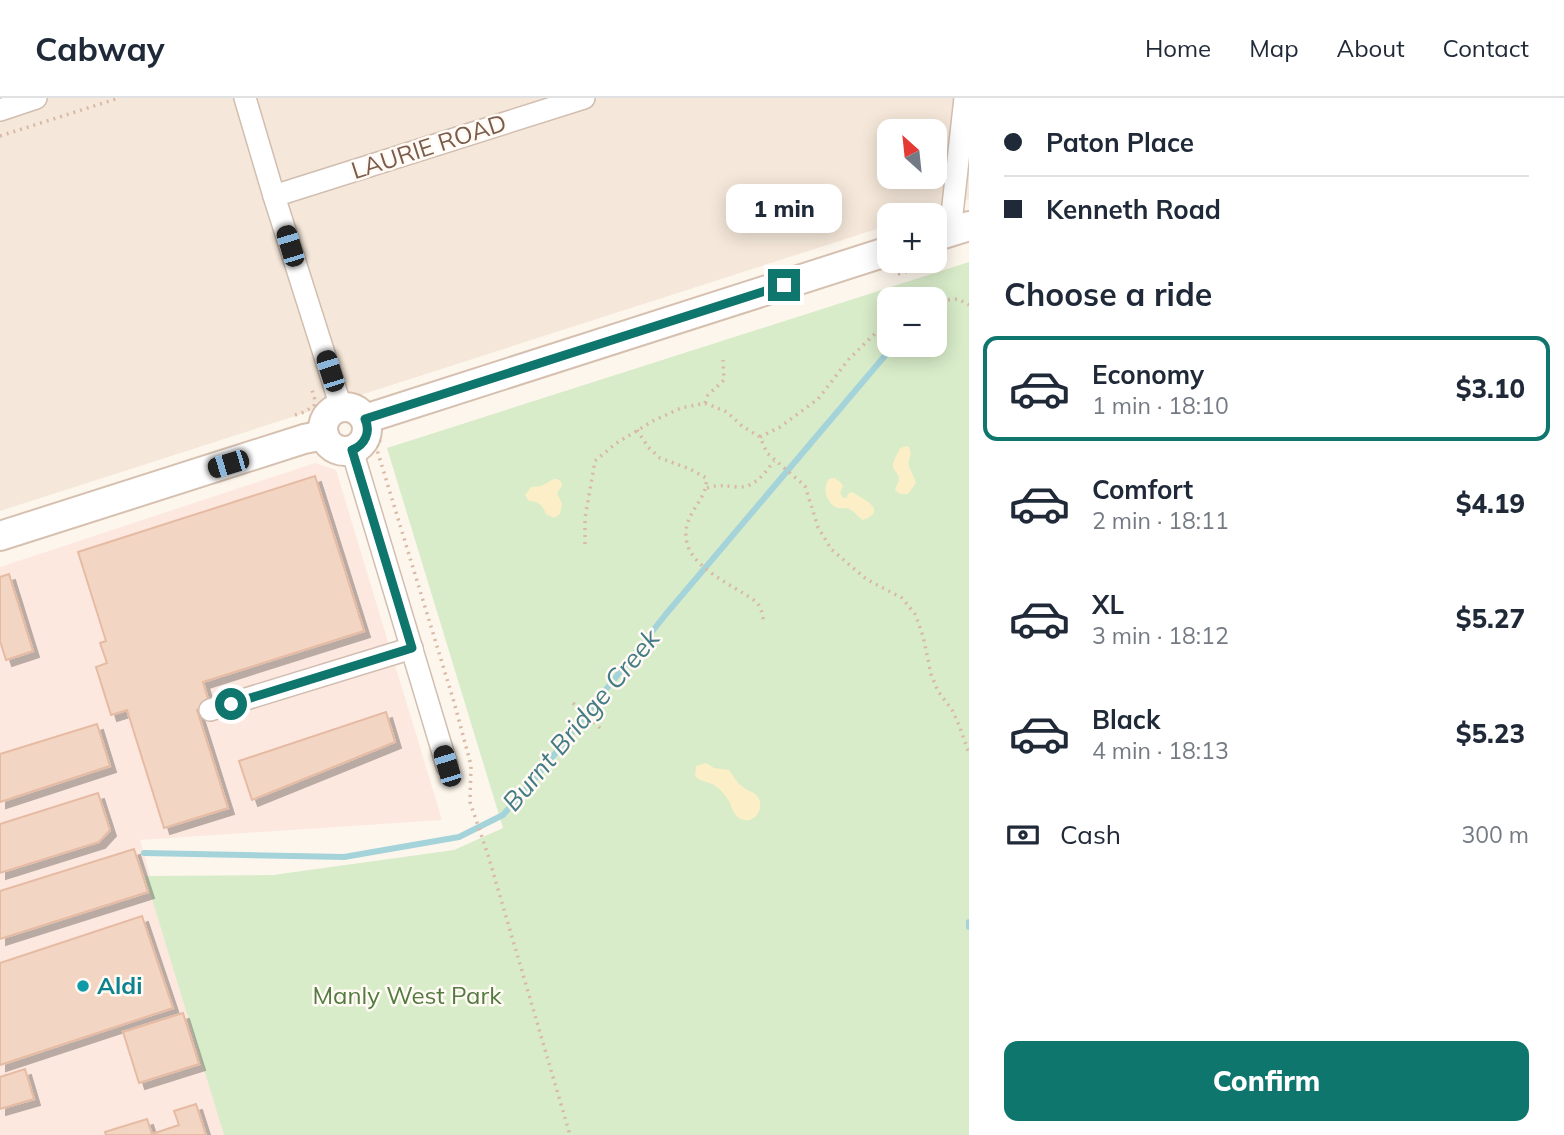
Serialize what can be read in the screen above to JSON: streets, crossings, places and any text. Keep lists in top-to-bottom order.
{
  "streets": {
    "street": ["LAURIE ROAD"]
  },
  "water": ["Burnt Bridge Creek"],
  "parks": ["Manly West Park"],
  "places": ["Aldi"],
  "north": "top left",
  "page": {
    "header": "Cabway",
    "nav": [
      "Home",
      "Map",
      "About",
      "Contact"
    ],
    "banner": ["Paton Place", "Kenneth Road"],
    "map_buttons": ["+", "−"],
    "bubble": "1 min",
    "heading": "Choose a ride",
    "list": [
      {
        "name": "Economy",
        "note": "1 min · 18:10",
        "value": "$3.10"
      },
      {
        "name": "Comfort",
        "note": "2 min · 18:11",
        "value": "$4.19"
      },
      {
        "name": "XL",
        "note": "3 min · 18:12",
        "value": "$5.27"
      },
      {
        "name": "Black",
        "note": "4 min · 18:13",
        "value": "$5.23"
      }
    ],
    "pay": ["Cash", "300 m"],
    "buttons": "Confirm"
  }
}
